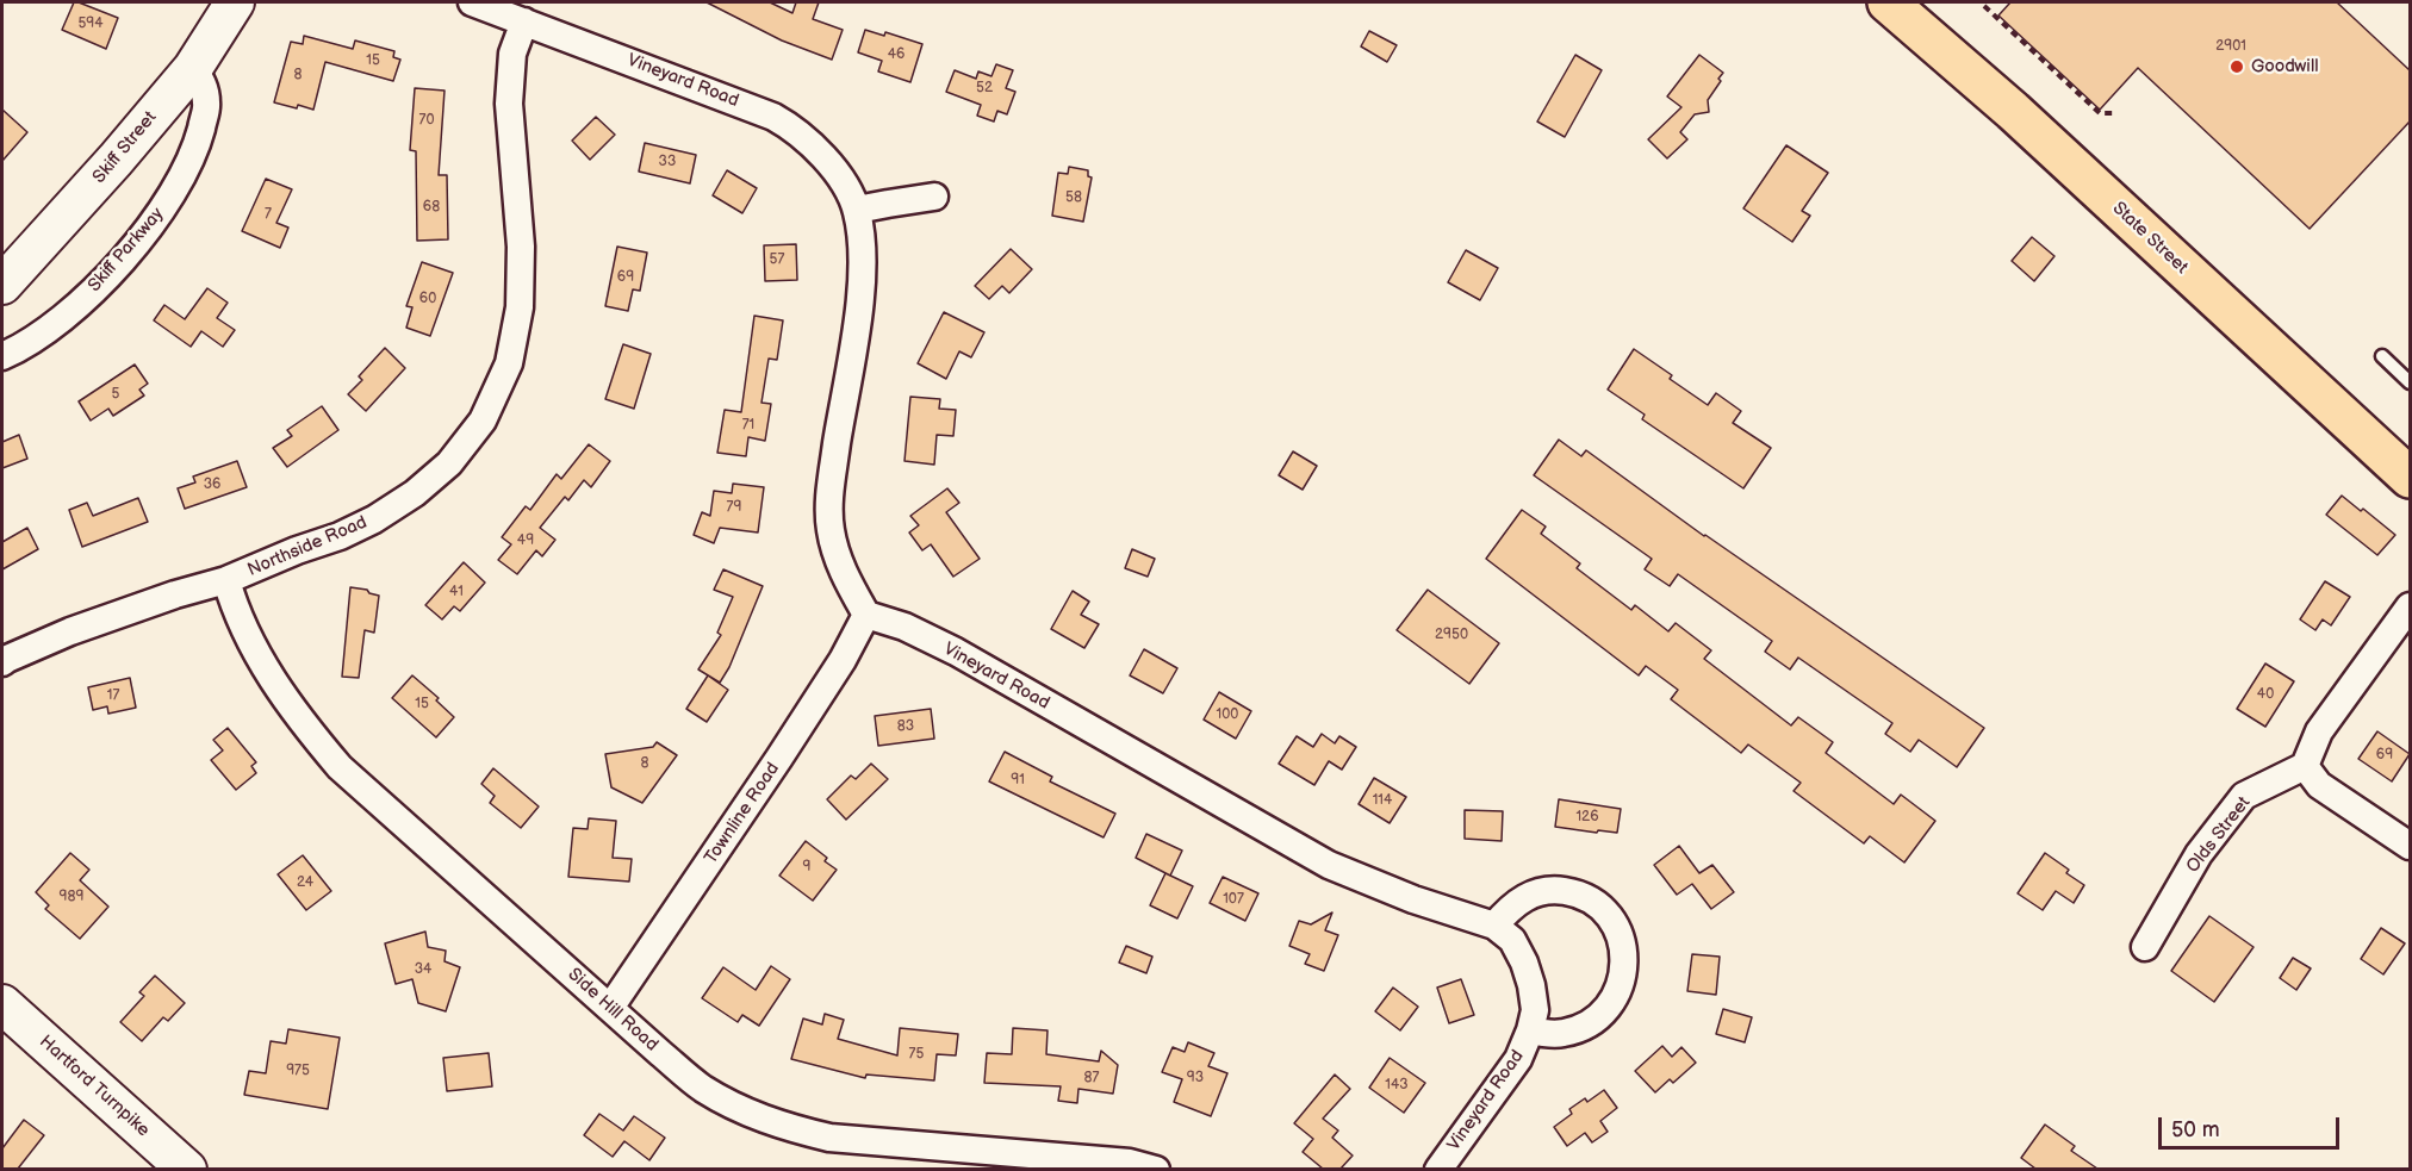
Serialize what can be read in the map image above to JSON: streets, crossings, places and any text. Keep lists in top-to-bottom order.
{
  "streets": {
    "main road": ["Skiff Street", "State Street", "Hartford Turnpike"],
    "street": [
      "Vineyard Road",
      "Skiff Parkway",
      "Northside Road",
      "Townline Road",
      "Olds Street",
      "Side Hill Road"
    ]
  },
  "crossings": [
    ["Vineyard Road", "Northside Road"],
    ["Vineyard Road", "Townline Road"],
    ["Skiff Street", "Skiff Parkway"],
    ["Northside Road", "Side Hill Road"],
    ["Townline Road", "Side Hill Road"]
  ],
  "places": ["Goodwill"],
  "house_numbers": [
    "594",
    "2901",
    "46",
    "15",
    "8",
    "52",
    "70",
    "33",
    "58",
    "68",
    "7",
    "57",
    "69",
    "60",
    "5",
    "71",
    "36",
    "79",
    "49",
    "41",
    "2950",
    "40",
    "17",
    "15",
    "100",
    "83",
    "69",
    "8",
    "91",
    "114",
    "126",
    "9",
    "24",
    "989",
    "107",
    "34",
    "75",
    "975",
    "87",
    "93",
    "143"
  ],
  "scale_bar": "50 m"
}
